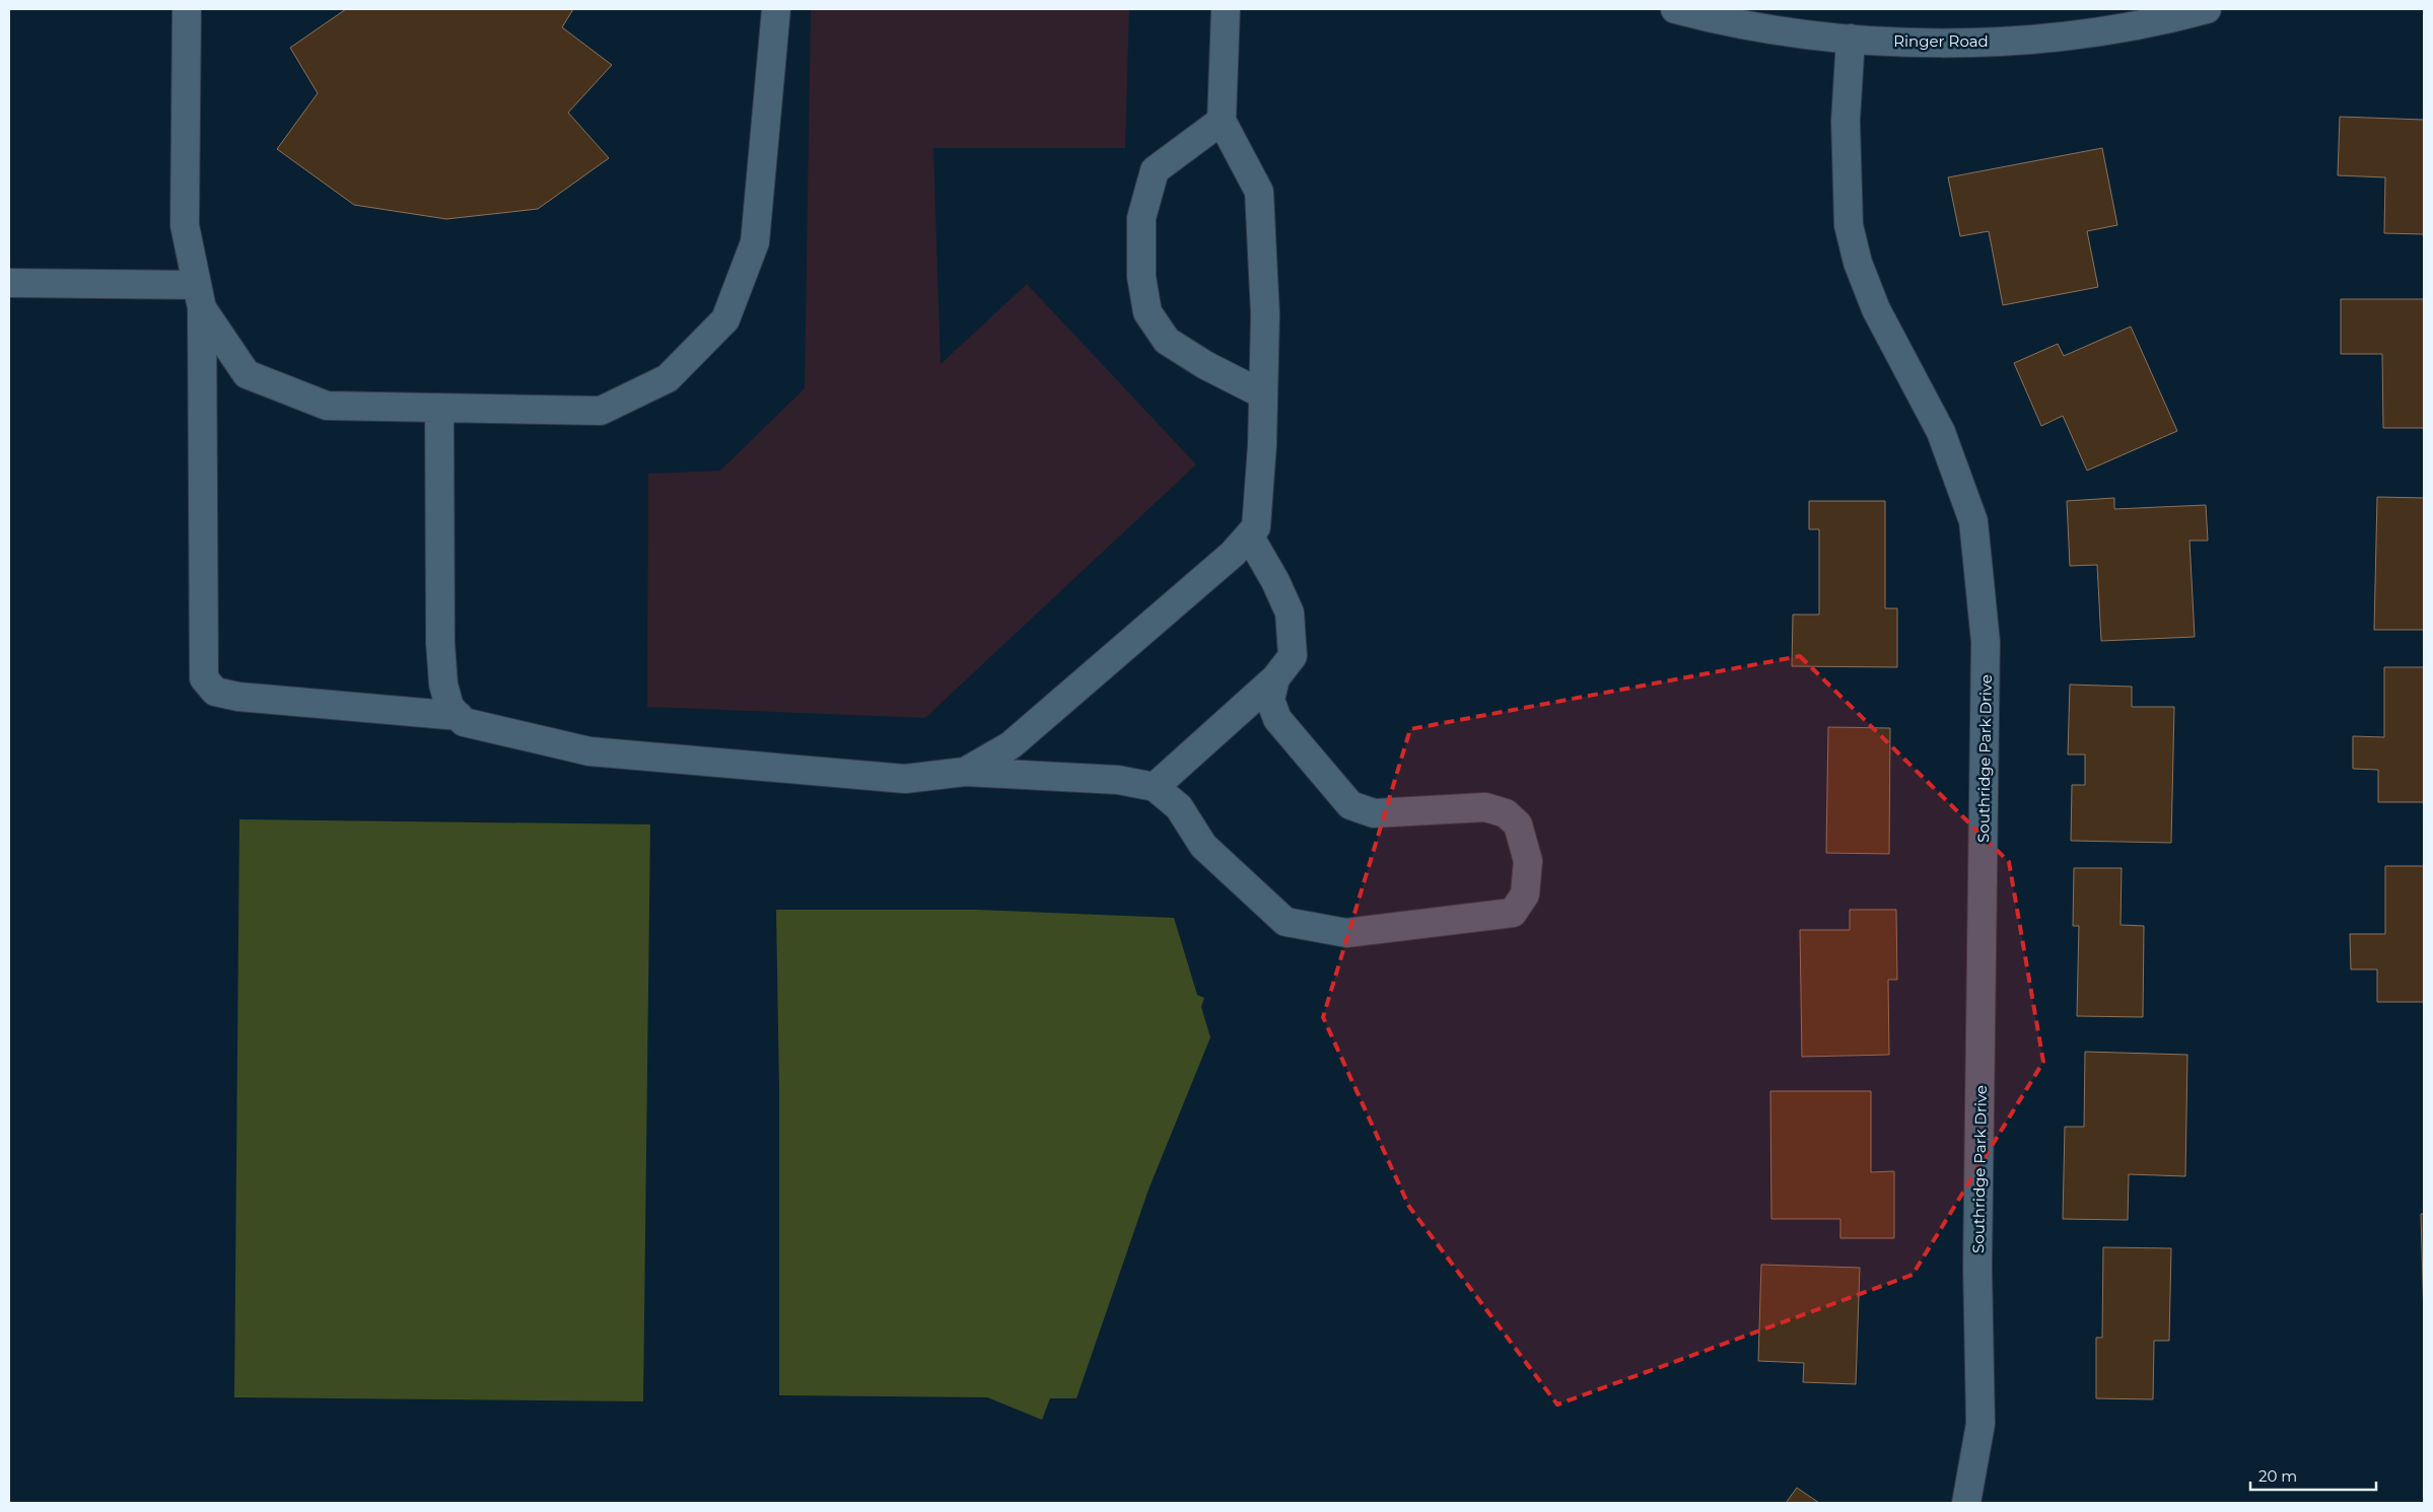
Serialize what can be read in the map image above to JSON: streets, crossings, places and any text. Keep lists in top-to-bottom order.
{
  "streets": {
    "street": ["Ringer Road", "Southridge Park Drive"]
  },
  "crossings": [
    ["Ringer Road", "Southridge Park Drive"]
  ],
  "scale_bar": "20 m"
}
